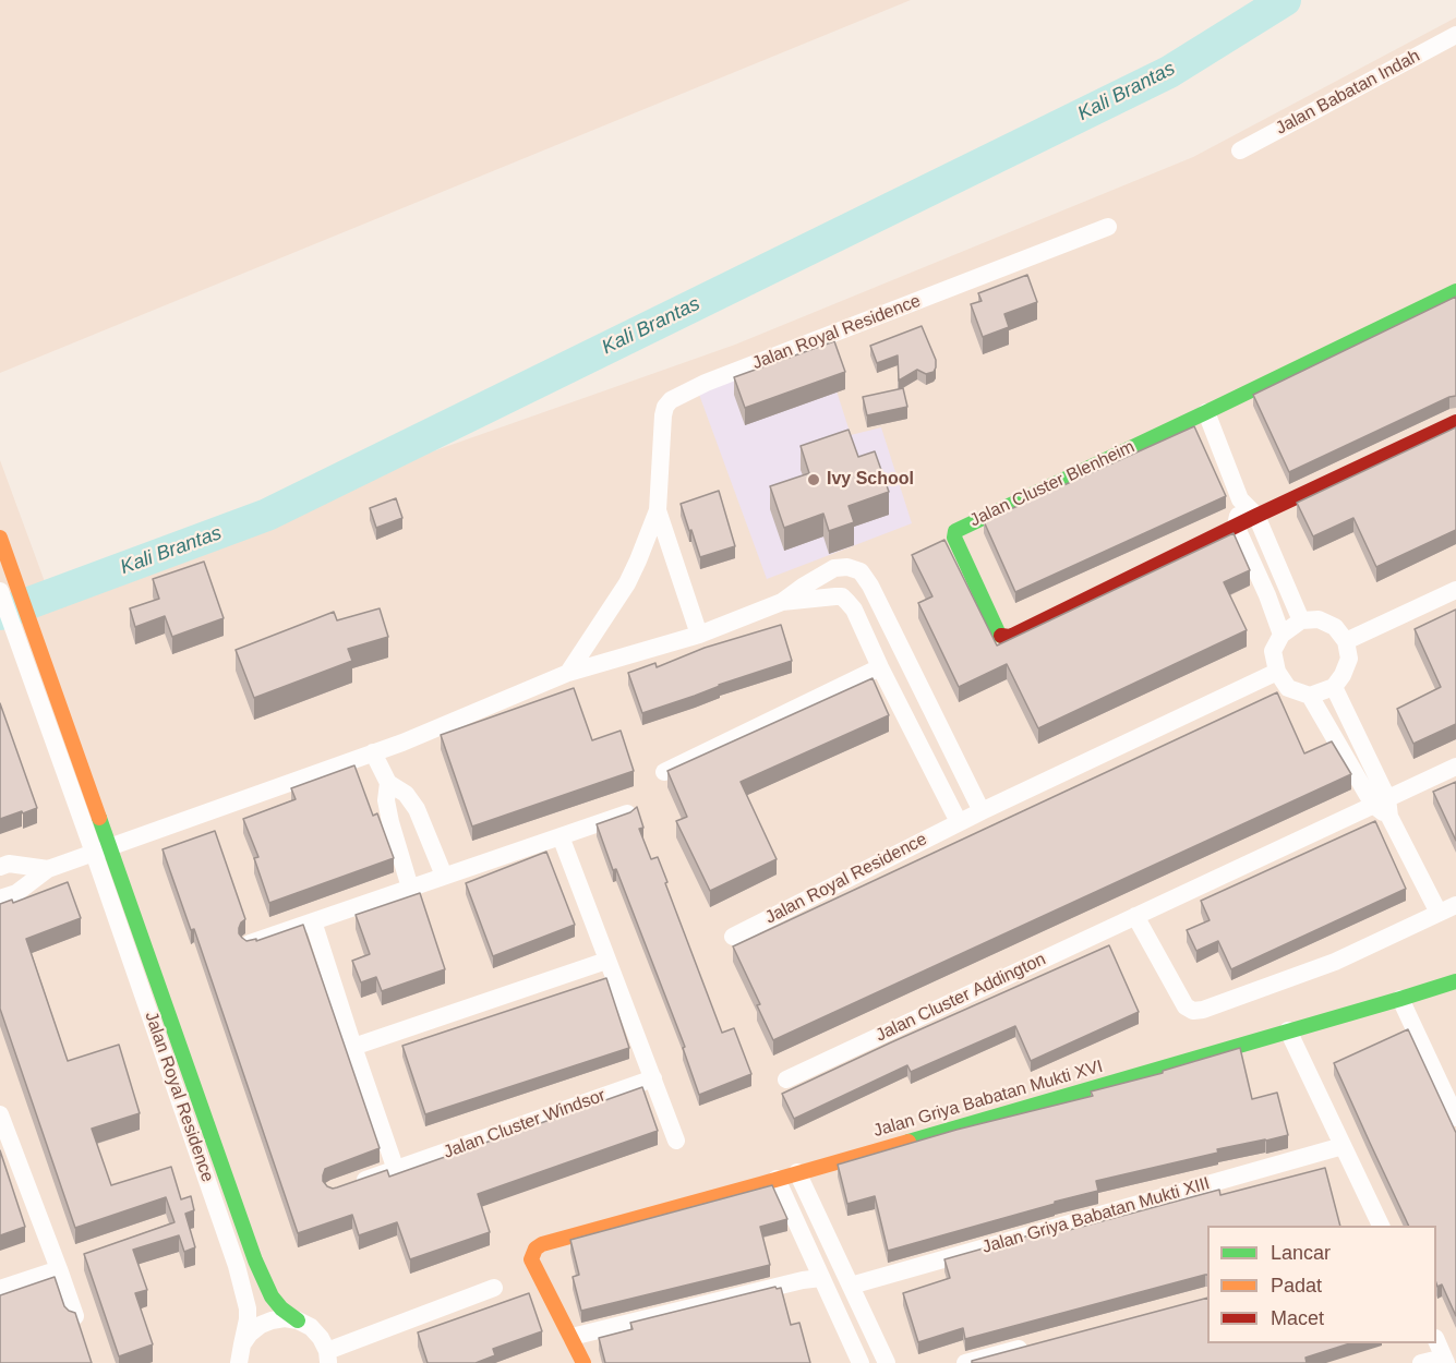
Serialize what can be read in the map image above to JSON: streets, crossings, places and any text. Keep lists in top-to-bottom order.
{
  "streets": {
    "street": [
      "Jalan Babatan Indah",
      "Jalan Royal Residence",
      "Jalan Cluster Blenheim",
      "Jalan Cluster Addington",
      "Jalan Griya Babatan Mukti XVI",
      "Jalan Cluster Windsor",
      "Jalan Griya Babatan Mukti XIII"
    ]
  },
  "water": ["Kali Brantas"],
  "places": ["Ivy School"],
  "legend": ["Lancar", "Padat", "Macet"]
}
